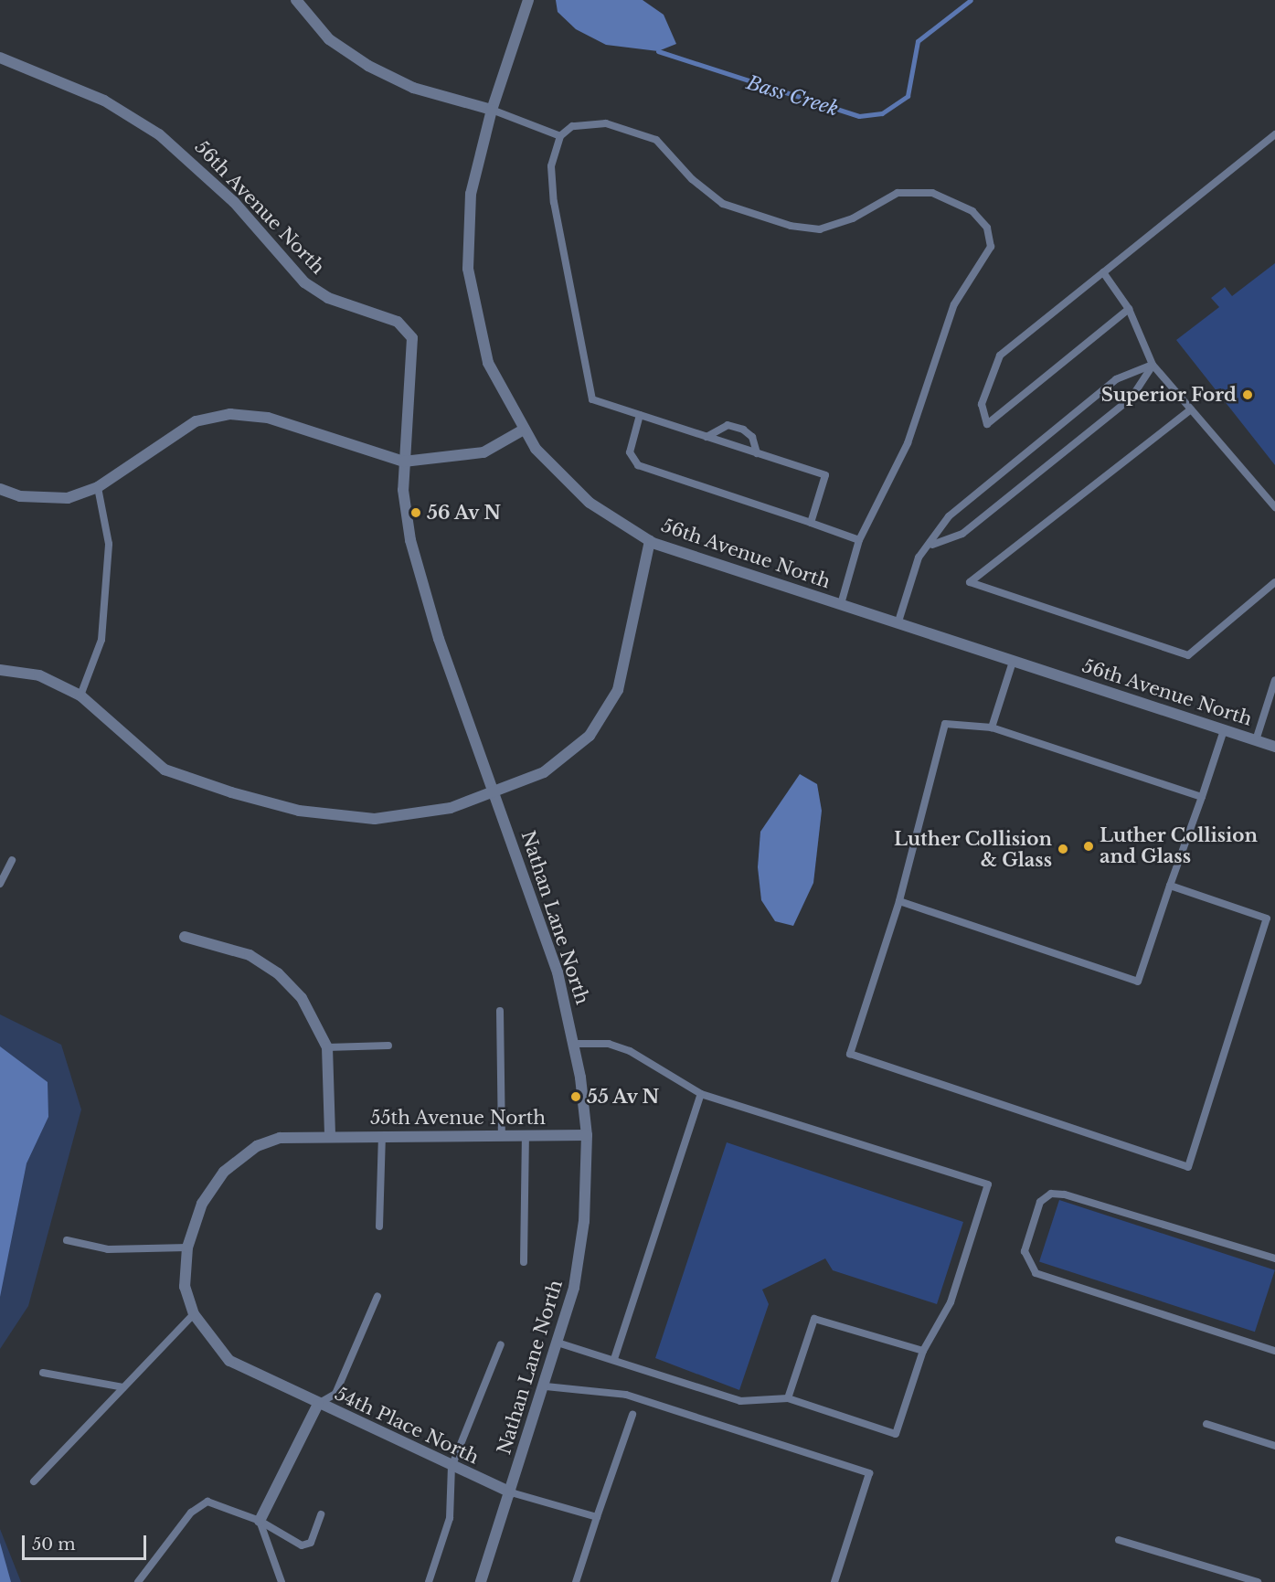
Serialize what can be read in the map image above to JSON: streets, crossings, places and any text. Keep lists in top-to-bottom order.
{
  "streets": {
    "street": [
      "56th Avenue North",
      "Nathan Lane North",
      "55th Avenue North",
      "54th Place North"
    ]
  },
  "crossings": [
    ["56th Avenue North", "Nathan Lane North"],
    ["Nathan Lane North", "55th Avenue North"],
    ["Nathan Lane North", "54th Place North"],
    ["55th Avenue North", "54th Place North"]
  ],
  "water": ["Bass Creek"],
  "places": [
    "Superior Ford",
    "56 Av N",
    "Luther Collision and Glass",
    "Luther Collision & Glass",
    "55 Av N"
  ],
  "scale_bar": "50 m"
}
